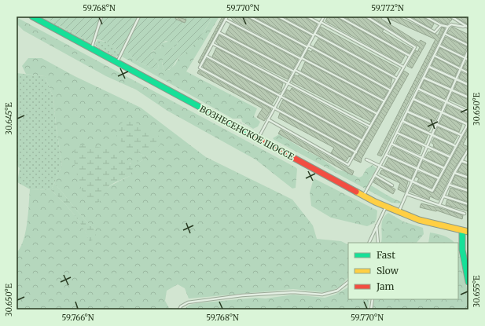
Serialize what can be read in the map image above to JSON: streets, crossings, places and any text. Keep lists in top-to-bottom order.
{
  "streets": {
    "main road": ["ВОЗНЕСЕНСКОЕ ШОССЕ"]
  },
  "legend": ["Fast", "Slow", "Jam"],
  "coordinates": [
    "59.768°N",
    "59.770°N",
    "59.772°N",
    "30.650°E",
    "30.645°E",
    "30.655°E",
    "59.766°N"
  ]
}
